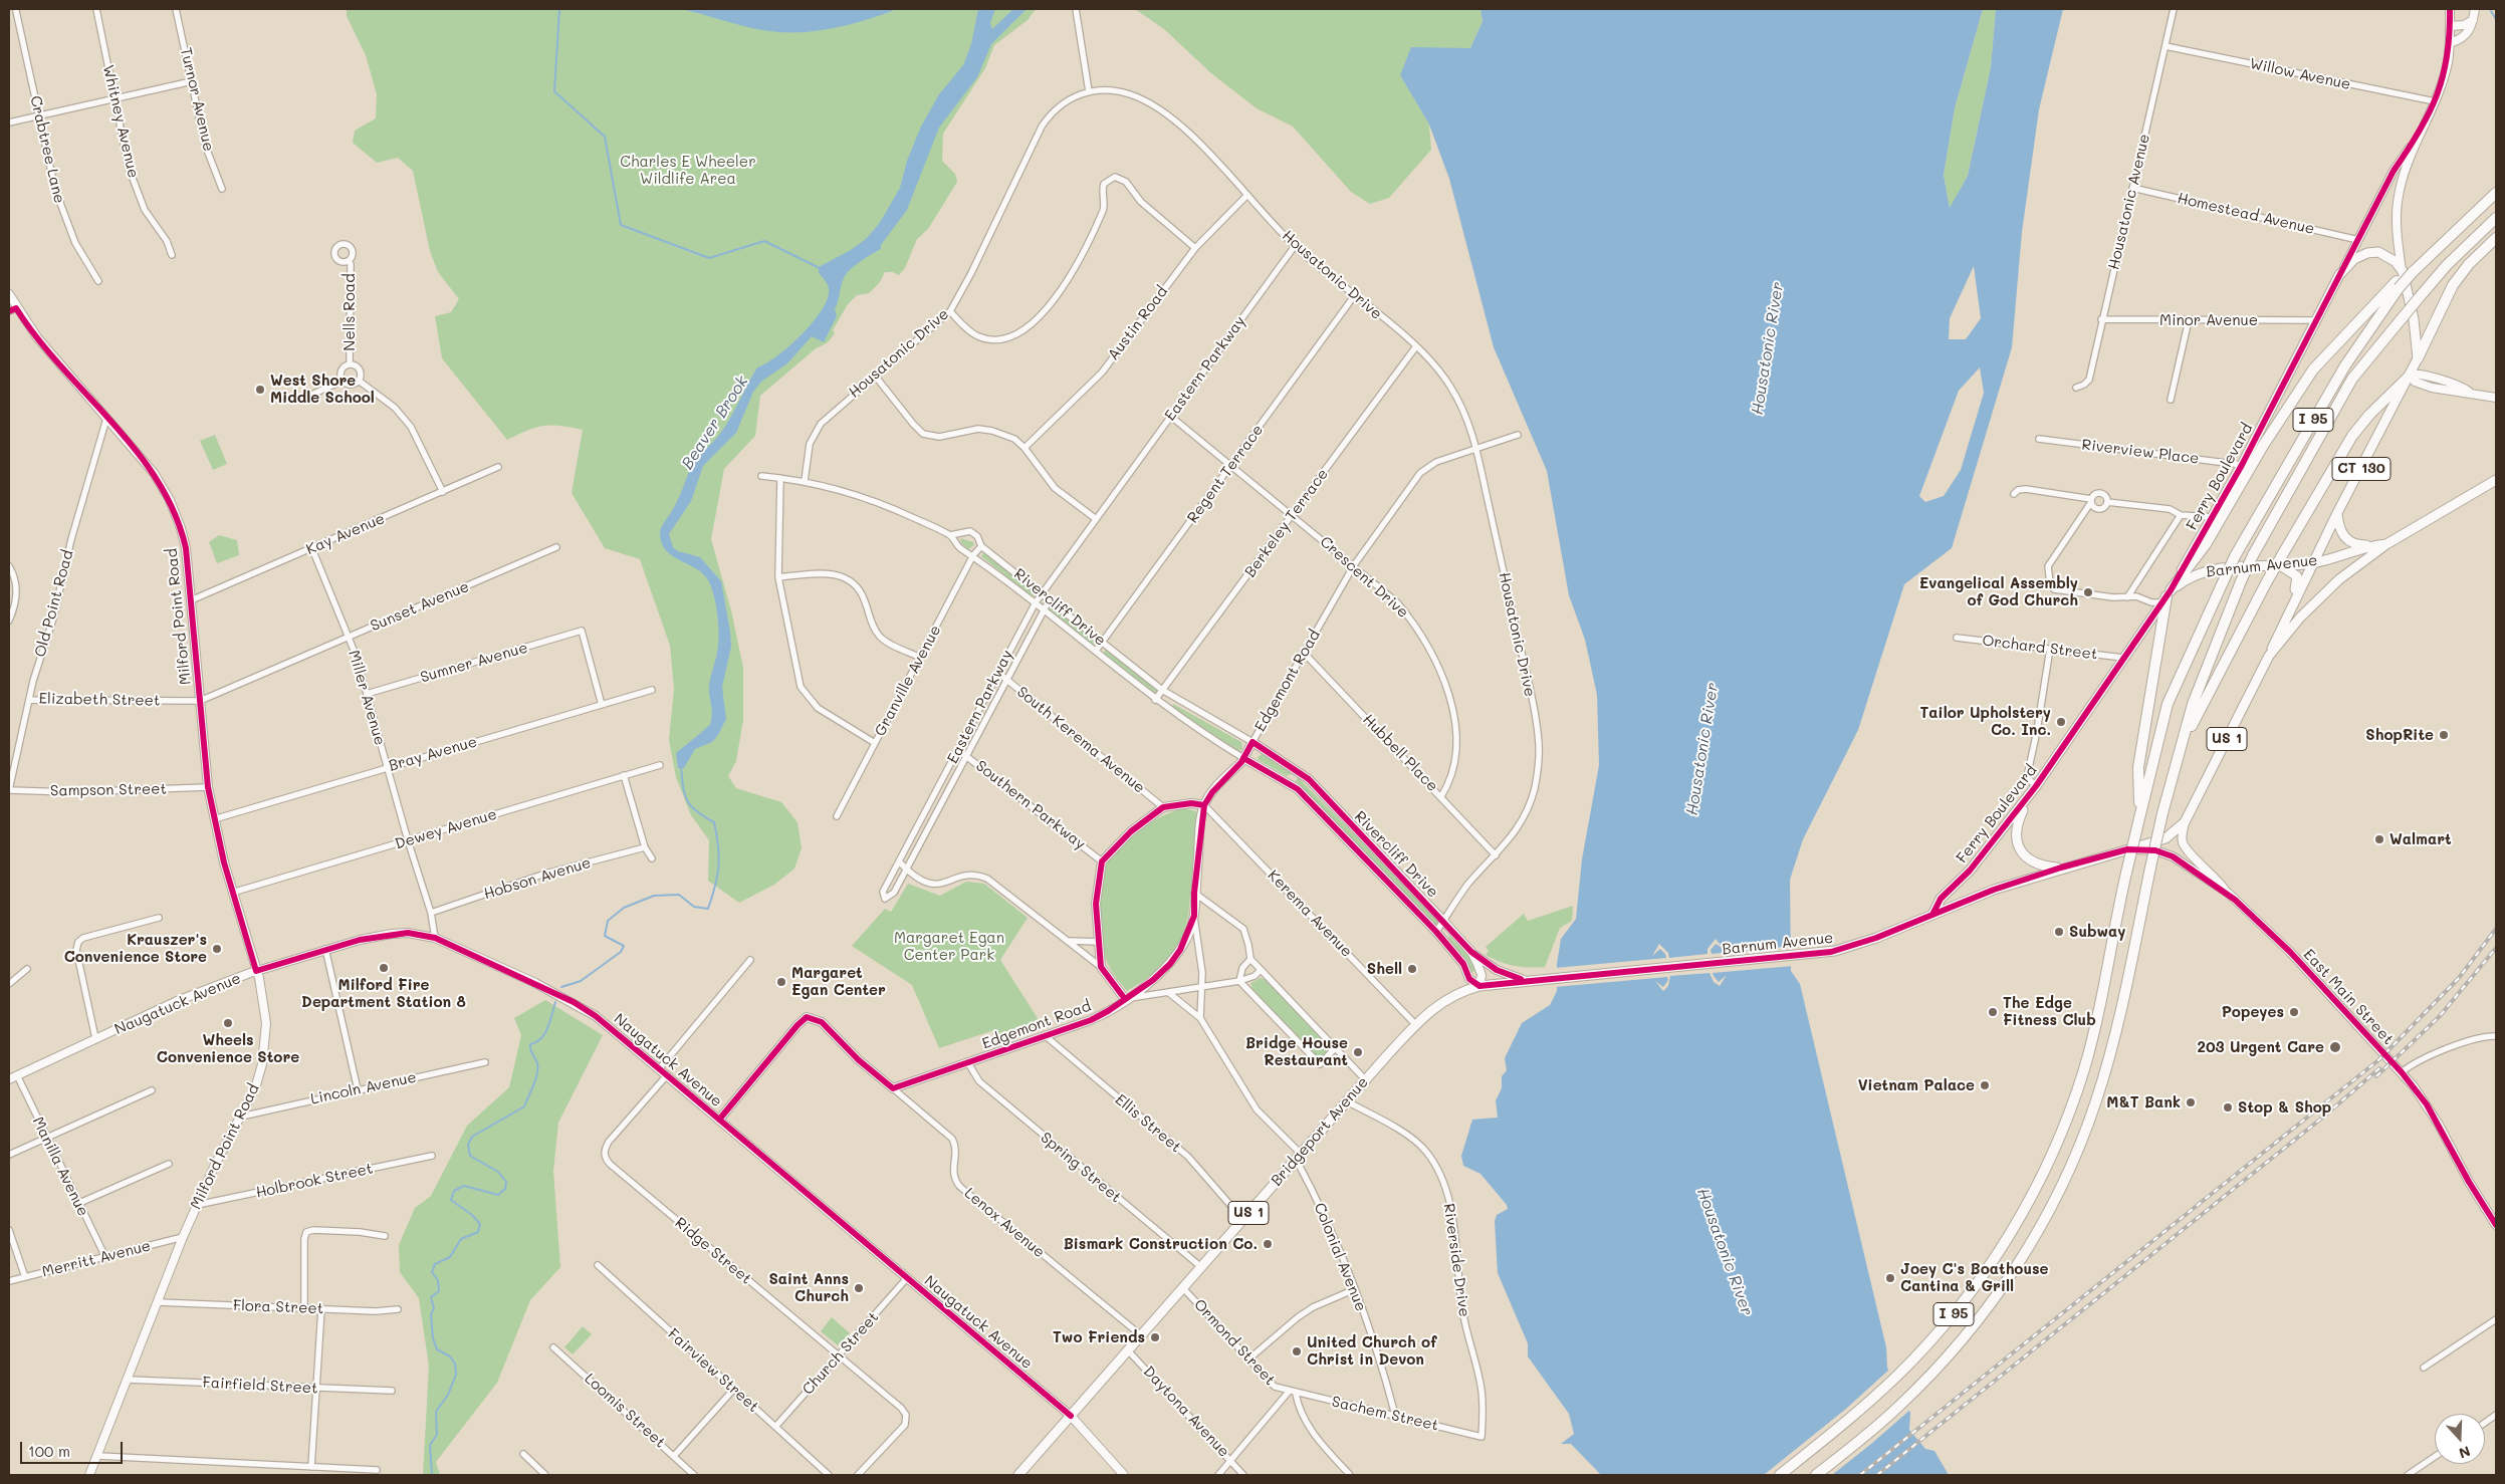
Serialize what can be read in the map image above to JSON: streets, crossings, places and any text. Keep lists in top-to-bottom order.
{
  "streets": {
    "highway": ["I 95"],
    "main road": [
      "CT 130",
      "Ferry Boulevard",
      "Barnum Avenue",
      "US 1",
      "Bridgeport Avenue"
    ],
    "street": [
      "Willow Avenue",
      "Turnor Avenue",
      "Whitney Avenue",
      "Crabtree Lane",
      "Housatonic Avenue",
      "Homestead Avenue",
      "Housatonic Drive",
      "Nells Road",
      "Minor Avenue",
      "Austin Road",
      "Eastern Parkway",
      "Riverview Place",
      "Regent Terrace",
      "Berkeley Terrace",
      "Kay Avenue",
      "Crescent Drive",
      "Old Point Road",
      "Sunset Avenue",
      "Rivercliff Drive",
      "Milford Point Road",
      "Orchard Street",
      "Sumner Avenue",
      "Granville Avenue",
      "Edgemont Road",
      "Miller Avenue",
      "Elizabeth Street",
      "South Kerema Avenue",
      "Hubbell Place",
      "Bray Avenue",
      "Sampson Street",
      "Southern Parkway",
      "Dewey Avenue",
      "Hobson Avenue",
      "Kerema Avenue",
      "East Main Street",
      "Naugatuck Avenue",
      "Lincoln Avenue",
      "Ellis Street",
      "Manilla Avenue",
      "Spring Street",
      "Holbrook Street",
      "Lenox Avenue",
      "Ridge Street",
      "Colonial Avenue",
      "Merritt Avenue",
      "Riverside Drive",
      "Flora Street",
      "Ormond Street",
      "Church Street",
      "Fairview Street",
      "Fairfield Street",
      "Loomis Street",
      "Daytona Avenue",
      "Sachem Street"
    ]
  },
  "crossings": [
    ["Willow Avenue", "Housatonic Avenue"],
    ["Willow Avenue", "Ferry Boulevard"],
    ["Housatonic Avenue", "Homestead Avenue"],
    ["Housatonic Avenue", "Minor Avenue"],
    ["Homestead Avenue", "Ferry Boulevard"],
    ["Housatonic Drive", "Austin Road"],
    ["Housatonic Drive", "Eastern Parkway"],
    ["Housatonic Drive", "Regent Terrace"],
    ["Housatonic Drive", "Berkeley Terrace"],
    ["Housatonic Drive", "Rivercliff Drive"],
    ["Housatonic Drive", "Edgemont Road"],
    ["Housatonic Drive", "Hubbell Place"],
    ["Nells Road", "Kay Avenue"],
    ["Minor Avenue", "Ferry Boulevard"],
    ["Eastern Parkway", "Crescent Drive"],
    ["Eastern Parkway", "Rivercliff Drive"],
    ["Eastern Parkway", "South Kerema Avenue"],
    ["Eastern Parkway", "Southern Parkway"],
    ["I 95", "Ferry Boulevard"],
    ["Riverview Place", "Ferry Boulevard"],
    ["Regent Terrace", "Crescent Drive"],
    ["Regent Terrace", "Rivercliff Drive"],
    ["Ferry Boulevard", "Barnum Avenue"],
    ["Ferry Boulevard", "Orchard Street"],
    ["Berkeley Terrace", "Crescent Drive"],
    ["Berkeley Terrace", "Rivercliff Drive"],
    ["Kay Avenue", "Milford Point Road"],
    ["Kay Avenue", "Miller Avenue"],
    ["Barnum Avenue", "East Main Street"],
    ["Barnum Avenue", "Bridgeport Avenue"],
    ["Crescent Drive", "Edgemont Road"],
    ["Crescent Drive", "Hubbell Place"],
    ["Old Point Road", "Milford Point Road"],
    ["Old Point Road", "Elizabeth Street"],
    ["Old Point Road", "Sampson Street"],
    ["Sunset Avenue", "Milford Point Road"],
    ["Sunset Avenue", "Miller Avenue"],
    ["Sunset Avenue", "Elizabeth Street"],
    ["Rivercliff Drive", "Granville Avenue"],
    ["Rivercliff Drive", "Edgemont Road"],
    ["Rivercliff Drive", "Bridgeport Avenue"],
    ["Milford Point Road", "Elizabeth Street"],
    ["Milford Point Road", "Bray Avenue"],
    ["Milford Point Road", "Sampson Street"],
    ["Milford Point Road", "Dewey Avenue"],
    ["Milford Point Road", "Naugatuck Avenue"],
    ["Milford Point Road", "Lincoln Avenue"],
    ["Milford Point Road", "Holbrook Street"],
    ["Milford Point Road", "Merritt Avenue"],
    ["Milford Point Road", "Flora Street"],
    ["Milford Point Road", "Fairfield Street"],
    ["Sumner Avenue", "Miller Avenue"],
    ["Sumner Avenue", "Bray Avenue"],
    ["Edgemont Road", "Hubbell Place"],
    ["Edgemont Road", "Kerema Avenue"],
    ["Edgemont Road", "Ellis Street"],
    ["Edgemont Road", "Spring Street"],
    ["Edgemont Road", "Lenox Avenue"],
    ["Miller Avenue", "Bray Avenue"],
    ["Miller Avenue", "Dewey Avenue"],
    ["Miller Avenue", "Hobson Avenue"],
    ["Miller Avenue", "Naugatuck Avenue"],
    ["Kerema Avenue", "Bridgeport Avenue"],
    ["Naugatuck Avenue", "Bridgeport Avenue"],
    ["Naugatuck Avenue", "Manilla Avenue"],
    ["Naugatuck Avenue", "Lenox Avenue"],
    ["Naugatuck Avenue", "Ridge Street"],
    ["Naugatuck Avenue", "Church Street"],
    ["Ellis Street", "Bridgeport Avenue"],
    ["Bridgeport Avenue", "Spring Street"],
    ["Bridgeport Avenue", "Lenox Avenue"],
    ["Bridgeport Avenue", "Colonial Avenue"],
    ["Bridgeport Avenue", "Riverside Drive"],
    ["Bridgeport Avenue", "Ormond Street"],
    ["Bridgeport Avenue", "Daytona Avenue"],
    ["Manilla Avenue", "Merritt Avenue"],
    ["Ridge Street", "Church Street"],
    ["Colonial Avenue", "Sachem Street"],
    ["Riverside Drive", "Sachem Street"],
    ["Ormond Street", "Sachem Street"],
    ["Church Street", "Fairview Street"]
  ],
  "water": ["Housatonic River", "Beaver Brook"],
  "parks": ["Charles E Wheeler Wildlife Area", "Margaret Egan Center Park"],
  "places": [
    "West Shore Middle School",
    "Evangelical Assembly of God Church",
    "Tailor Upholstery Co. Inc.",
    "ShopRite",
    "Walmart",
    "Subway",
    "Krauszer's Convenience Store",
    "Milford Fire Department Station 8",
    "Shell",
    "Margaret Egan Center",
    "The Edge Fitness Club",
    "Popeyes",
    "Wheels Convenience Store",
    "203 Urgent Care",
    "Bridge House Restaurant",
    "Vietnam Palace",
    "M&T Bank",
    "Stop & Shop",
    "Bismark Construction Co.",
    "Joey C's Boathouse Cantina & Grill",
    "Saint Anns Church",
    "Two Friends",
    "United Church of Christ in Devon"
  ],
  "scale_bar": "100 m",
  "north": "bottom"
}
